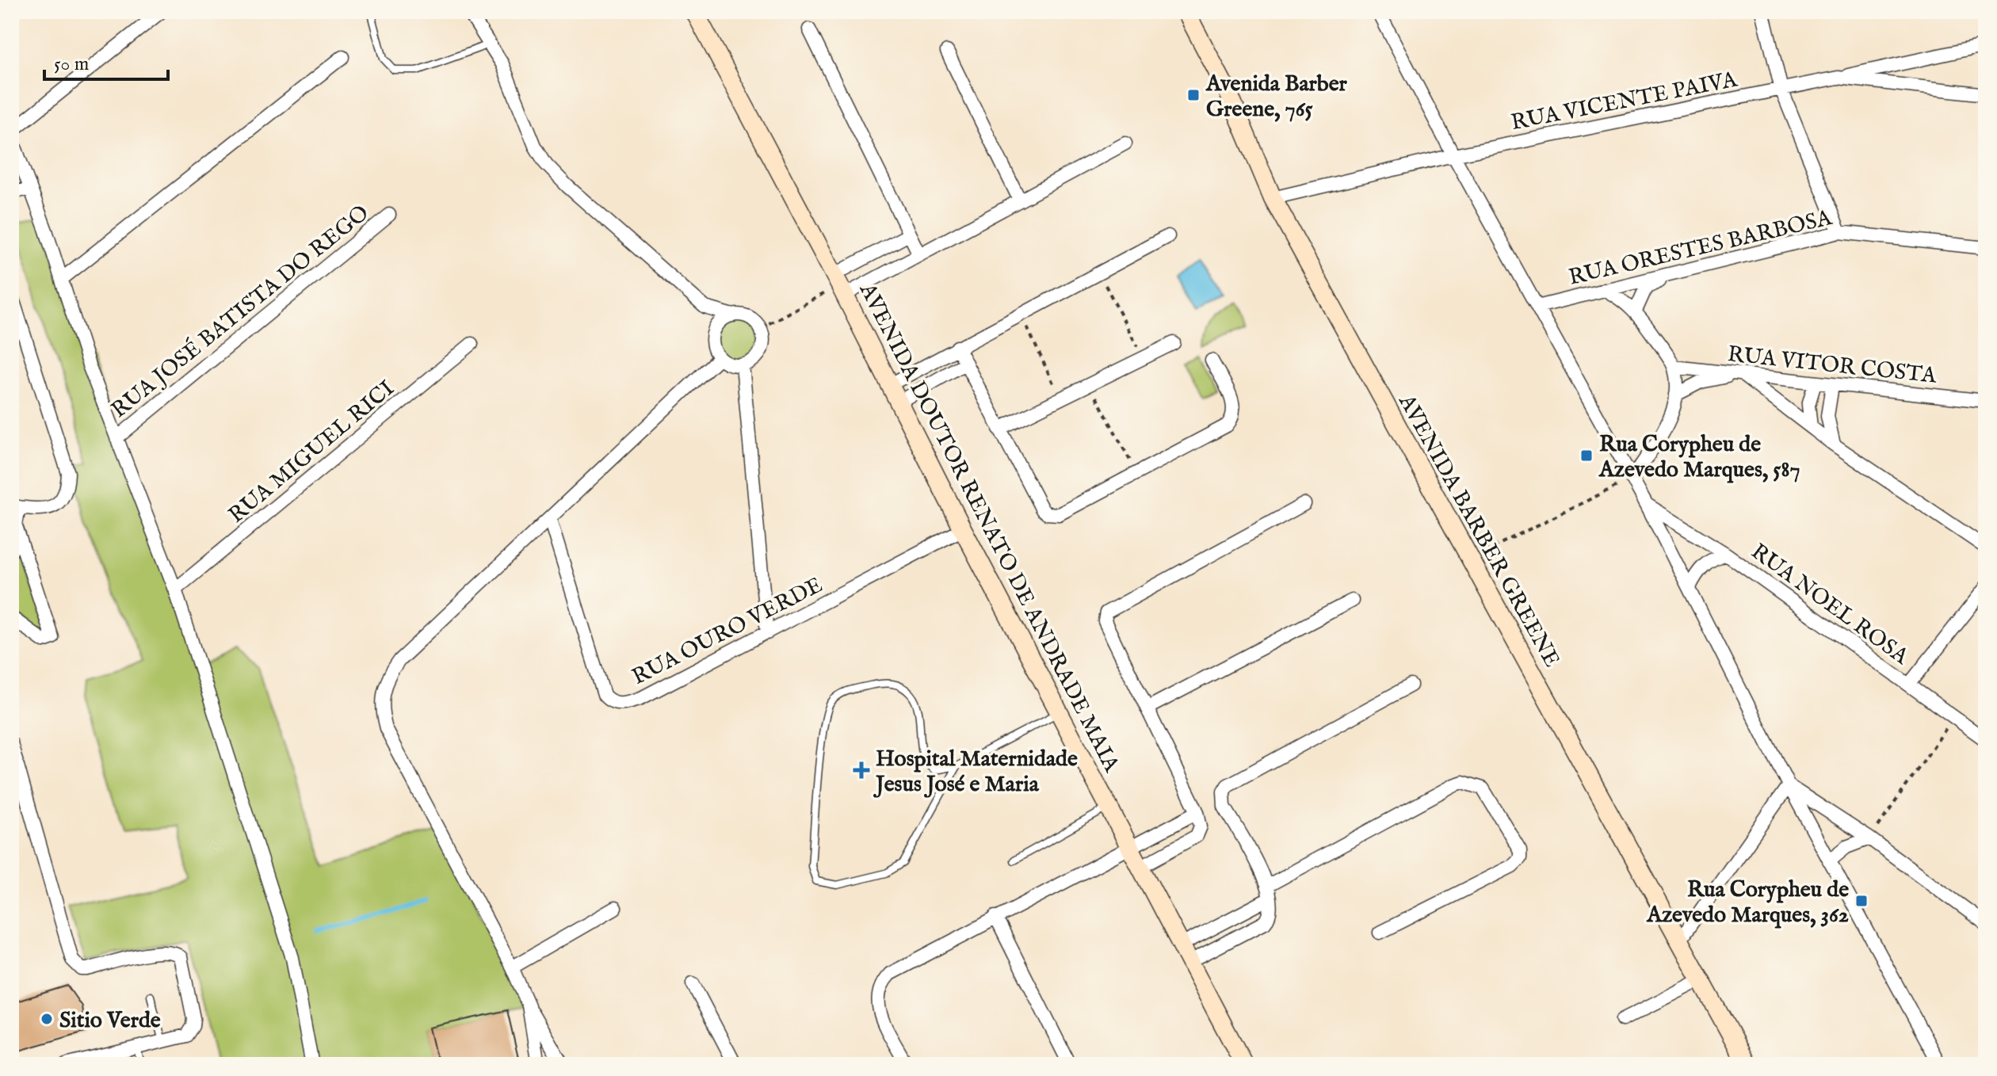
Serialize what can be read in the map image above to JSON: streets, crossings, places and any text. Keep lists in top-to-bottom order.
{
  "streets": {
    "street": [
      "RUA VICENTE PAIVA",
      "RUA ORESTES BARBOSA",
      "RUA JOSÉ BATISTA DO REGO",
      "RUA VITOR COSTA",
      "RUA MIGUEL RICI",
      "AVENIDA DOUTOR RENATO DE ANDRADE MAIA",
      "AVENIDA BARBER GREENE",
      "RUA NOEL ROSA",
      "RUA OURO VERDE"
    ]
  },
  "crossings": [
    ["RUA VICENTE PAIVA", "AVENIDA BARBER GREENE"],
    ["AVENIDA DOUTOR RENATO DE ANDRADE MAIA", "RUA OURO VERDE"]
  ],
  "places": {
    "transit": ["Avenida Barber Greene, 765", "Rua Corypheu de Azevedo Marques, 587", "Rua Corypheu de Azevedo Marques, 362"],
    "health": ["Hospital Maternidade Jesus José e Maria"],
    "other": ["Sitio Verde"]
  },
  "scale_bar": "50 m"
}
